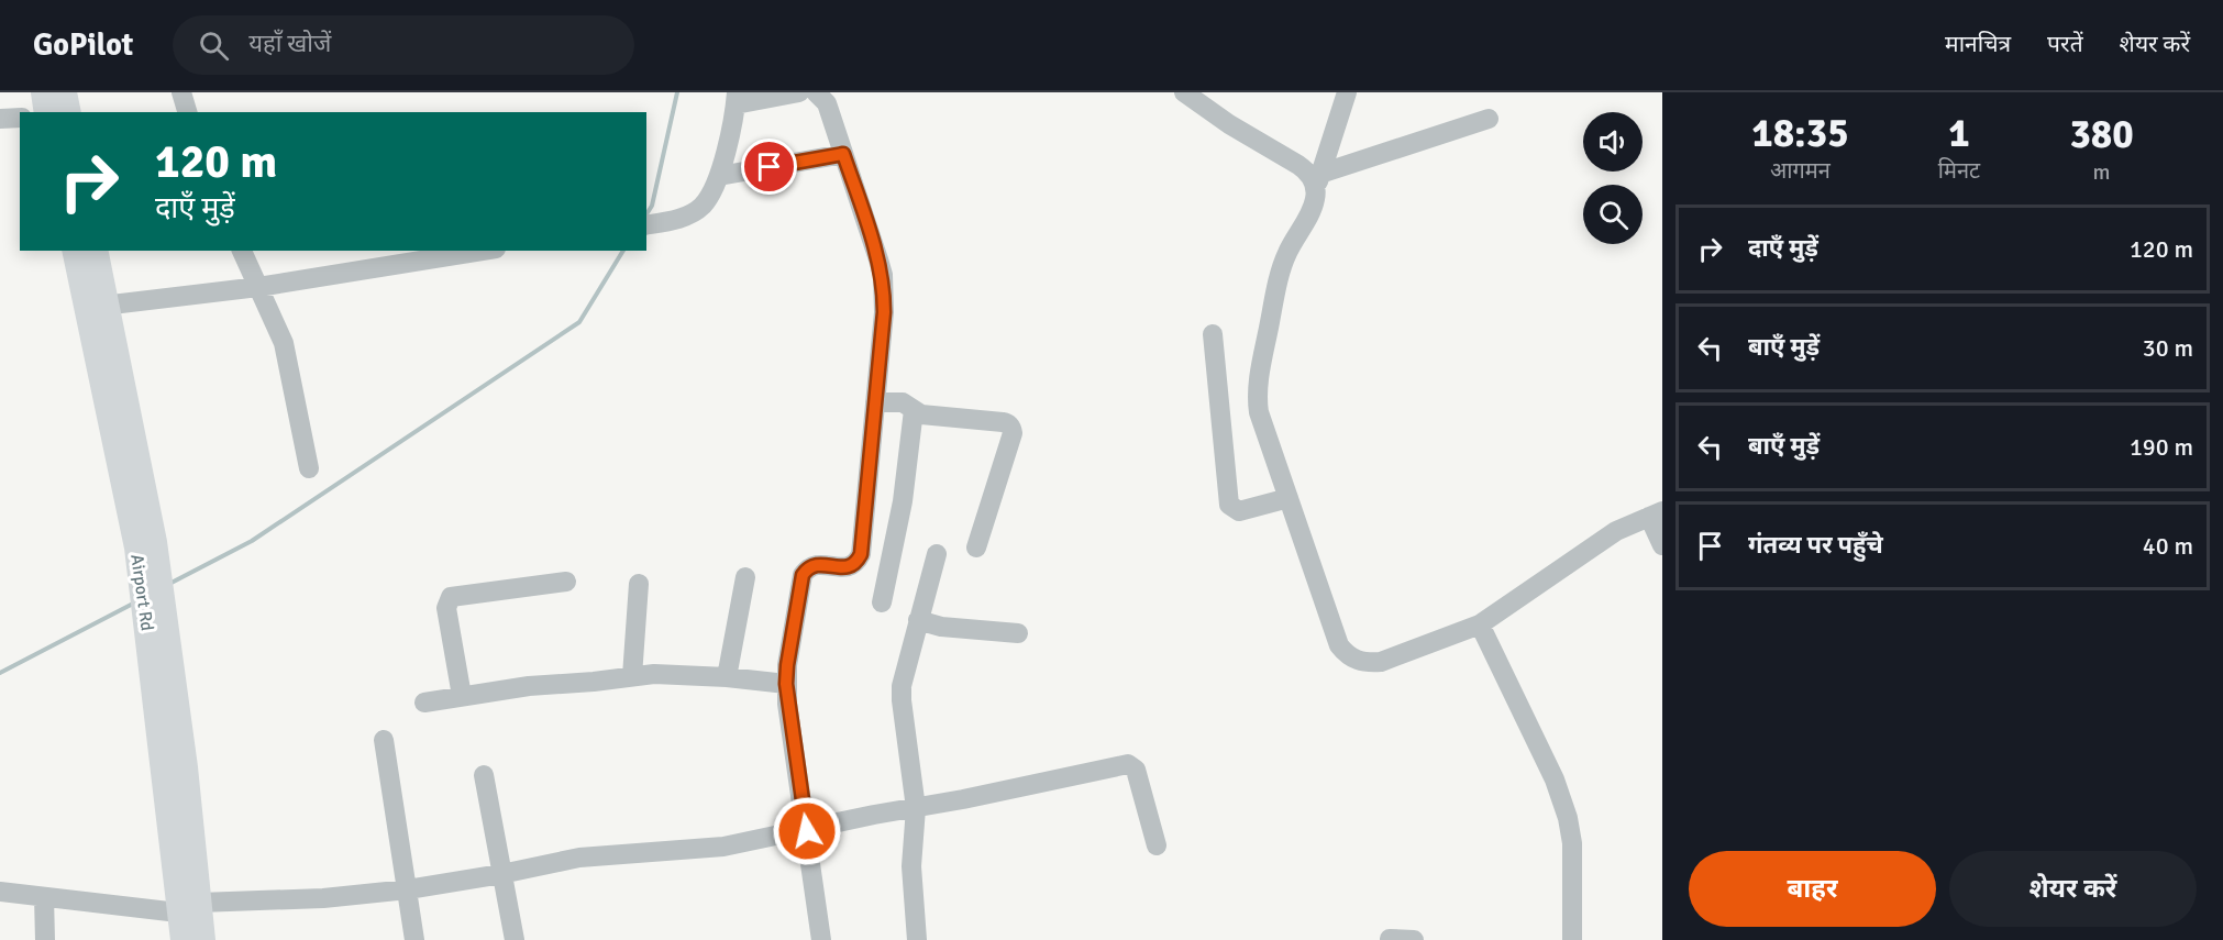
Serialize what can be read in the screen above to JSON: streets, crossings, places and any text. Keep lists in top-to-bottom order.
{
  "streets": {
    "main road": ["Airport Rd"]
  },
  "page": {
    "header": "GoPilot",
    "search": "यहाँ खोजें",
    "nav": ["मानचित्र", "परतें", "शेयर करें"],
    "eta": [
      "18:35",
      "आगमन",
      "1",
      "मिनट",
      "380",
      "m"
    ],
    "turn": ["120 m", "दाएँ मुड़ें"],
    "list": [
      {
        "name": "दाएँ मुड़ें",
        "value": "120 m"
      },
      {
        "name": "बाएँ मुड़ें",
        "value": "30 m"
      },
      {
        "name": "बाएँ मुड़ें",
        "value": "190 m"
      },
      {
        "name": "गंतव्य पर पहुँचे",
        "value": "40 m"
      }
    ],
    "buttons": ["बाहर", "शेयर करें"]
  }
}
